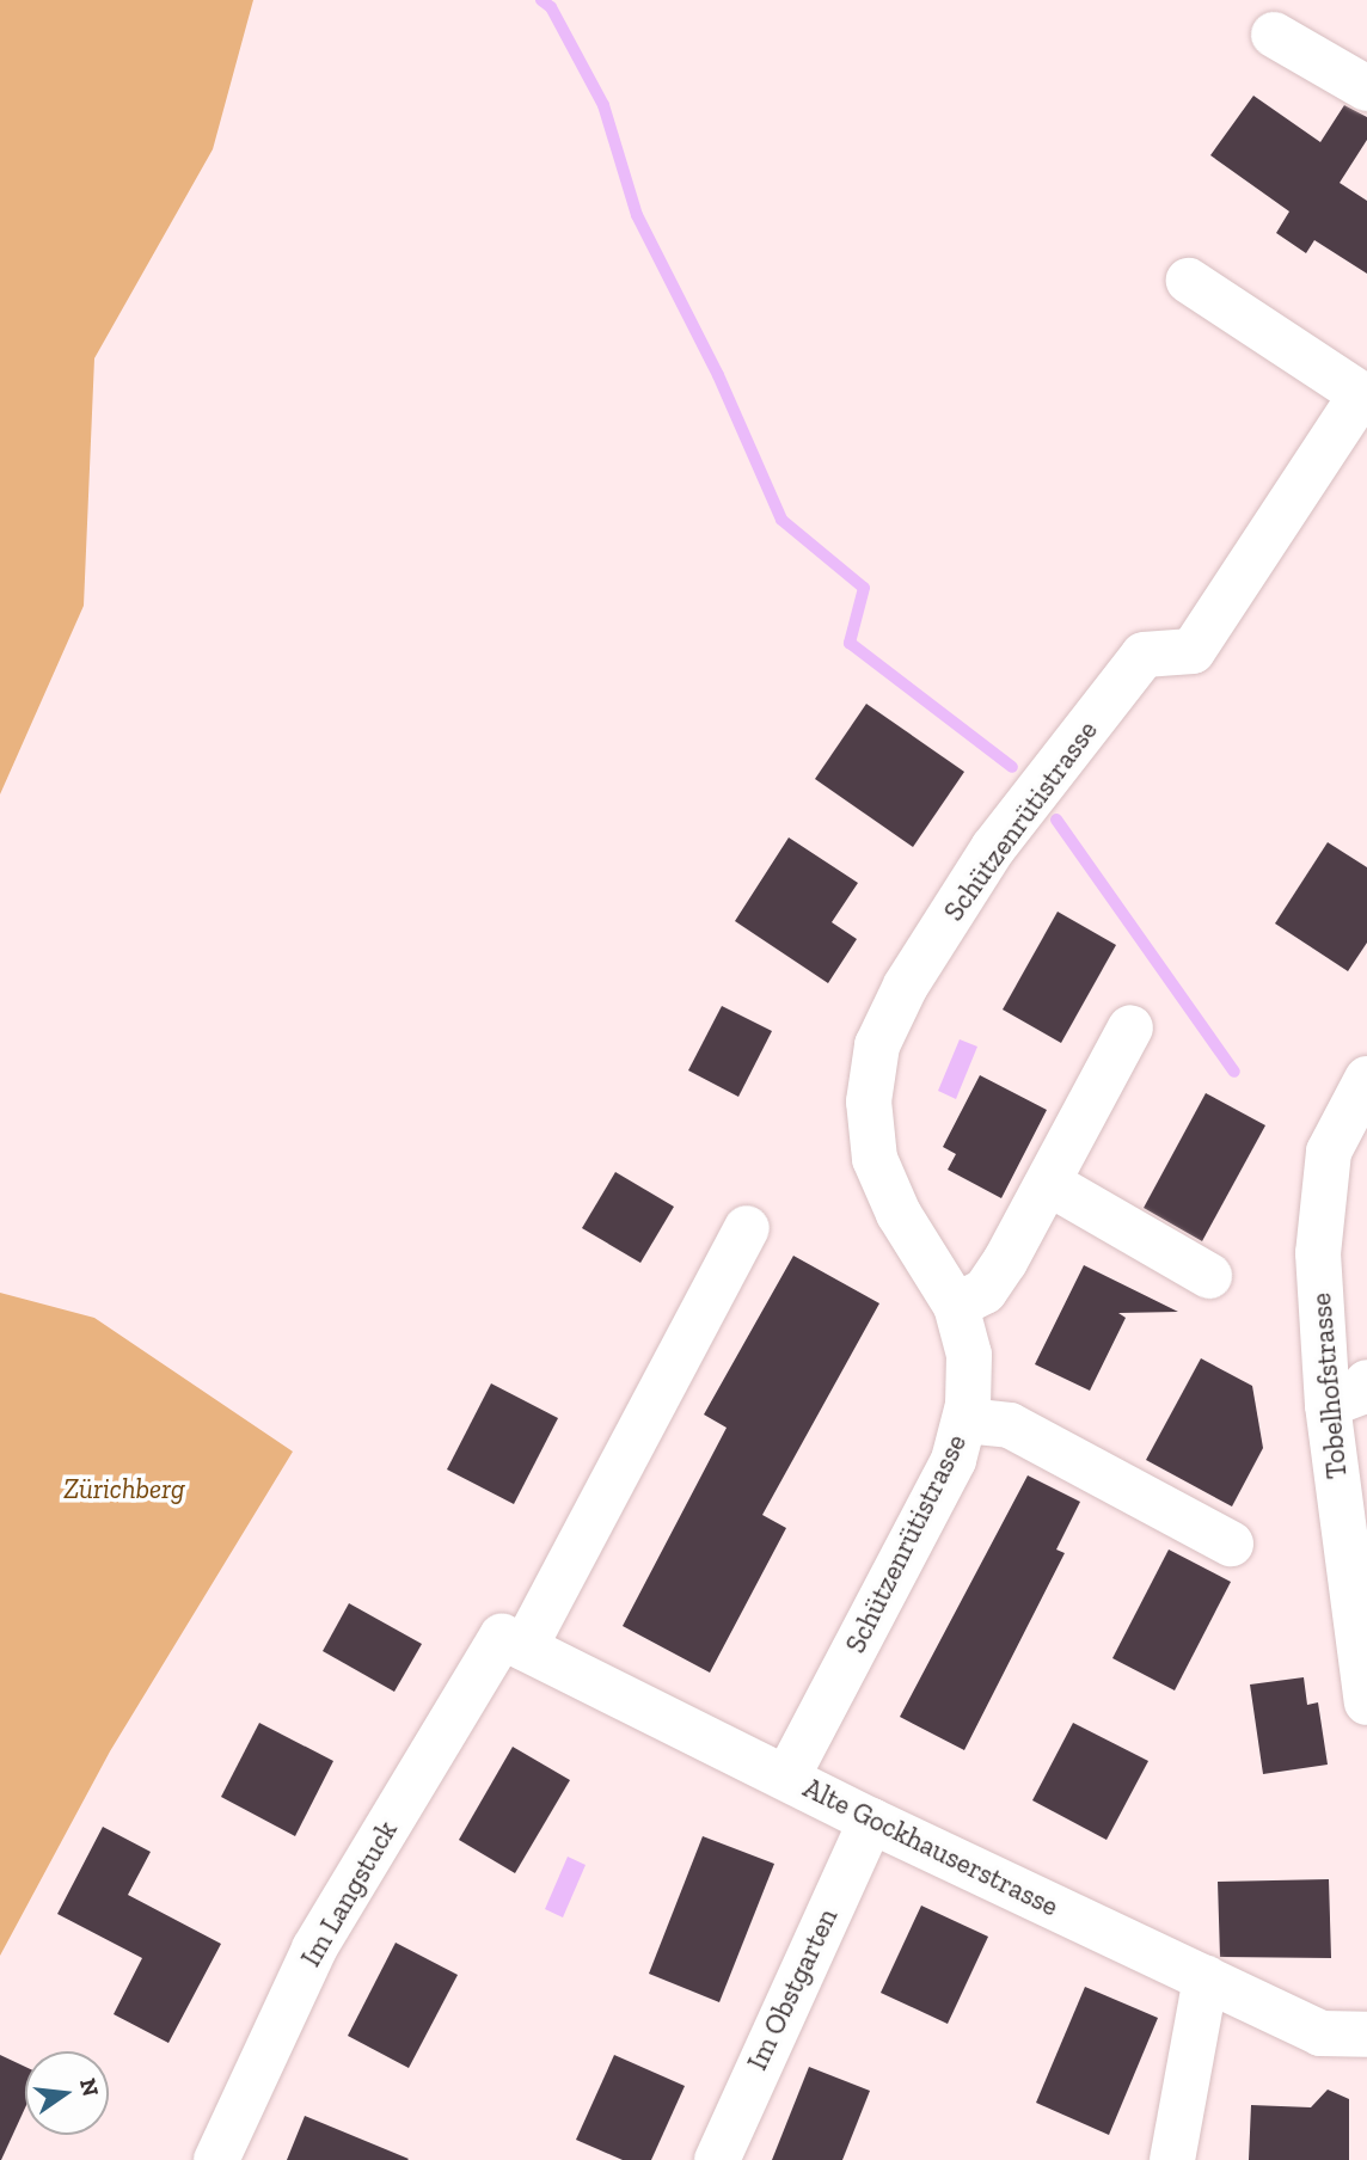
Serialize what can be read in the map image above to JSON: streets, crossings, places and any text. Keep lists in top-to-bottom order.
{
  "streets": {
    "street": [
      "Schützenrütistrasse",
      "Tobelhofstrasse",
      "Alte Gockhauserstrasse",
      "Im Langstuck",
      "Im Obstgarten"
    ]
  },
  "crossings": [
    ["Schützenrütistrasse", "Alte Gockhauserstrasse"],
    ["Alte Gockhauserstrasse", "Im Langstuck"],
    ["Alte Gockhauserstrasse", "Im Obstgarten"]
  ],
  "parks": ["Zürichberg"],
  "north": "right"
}
